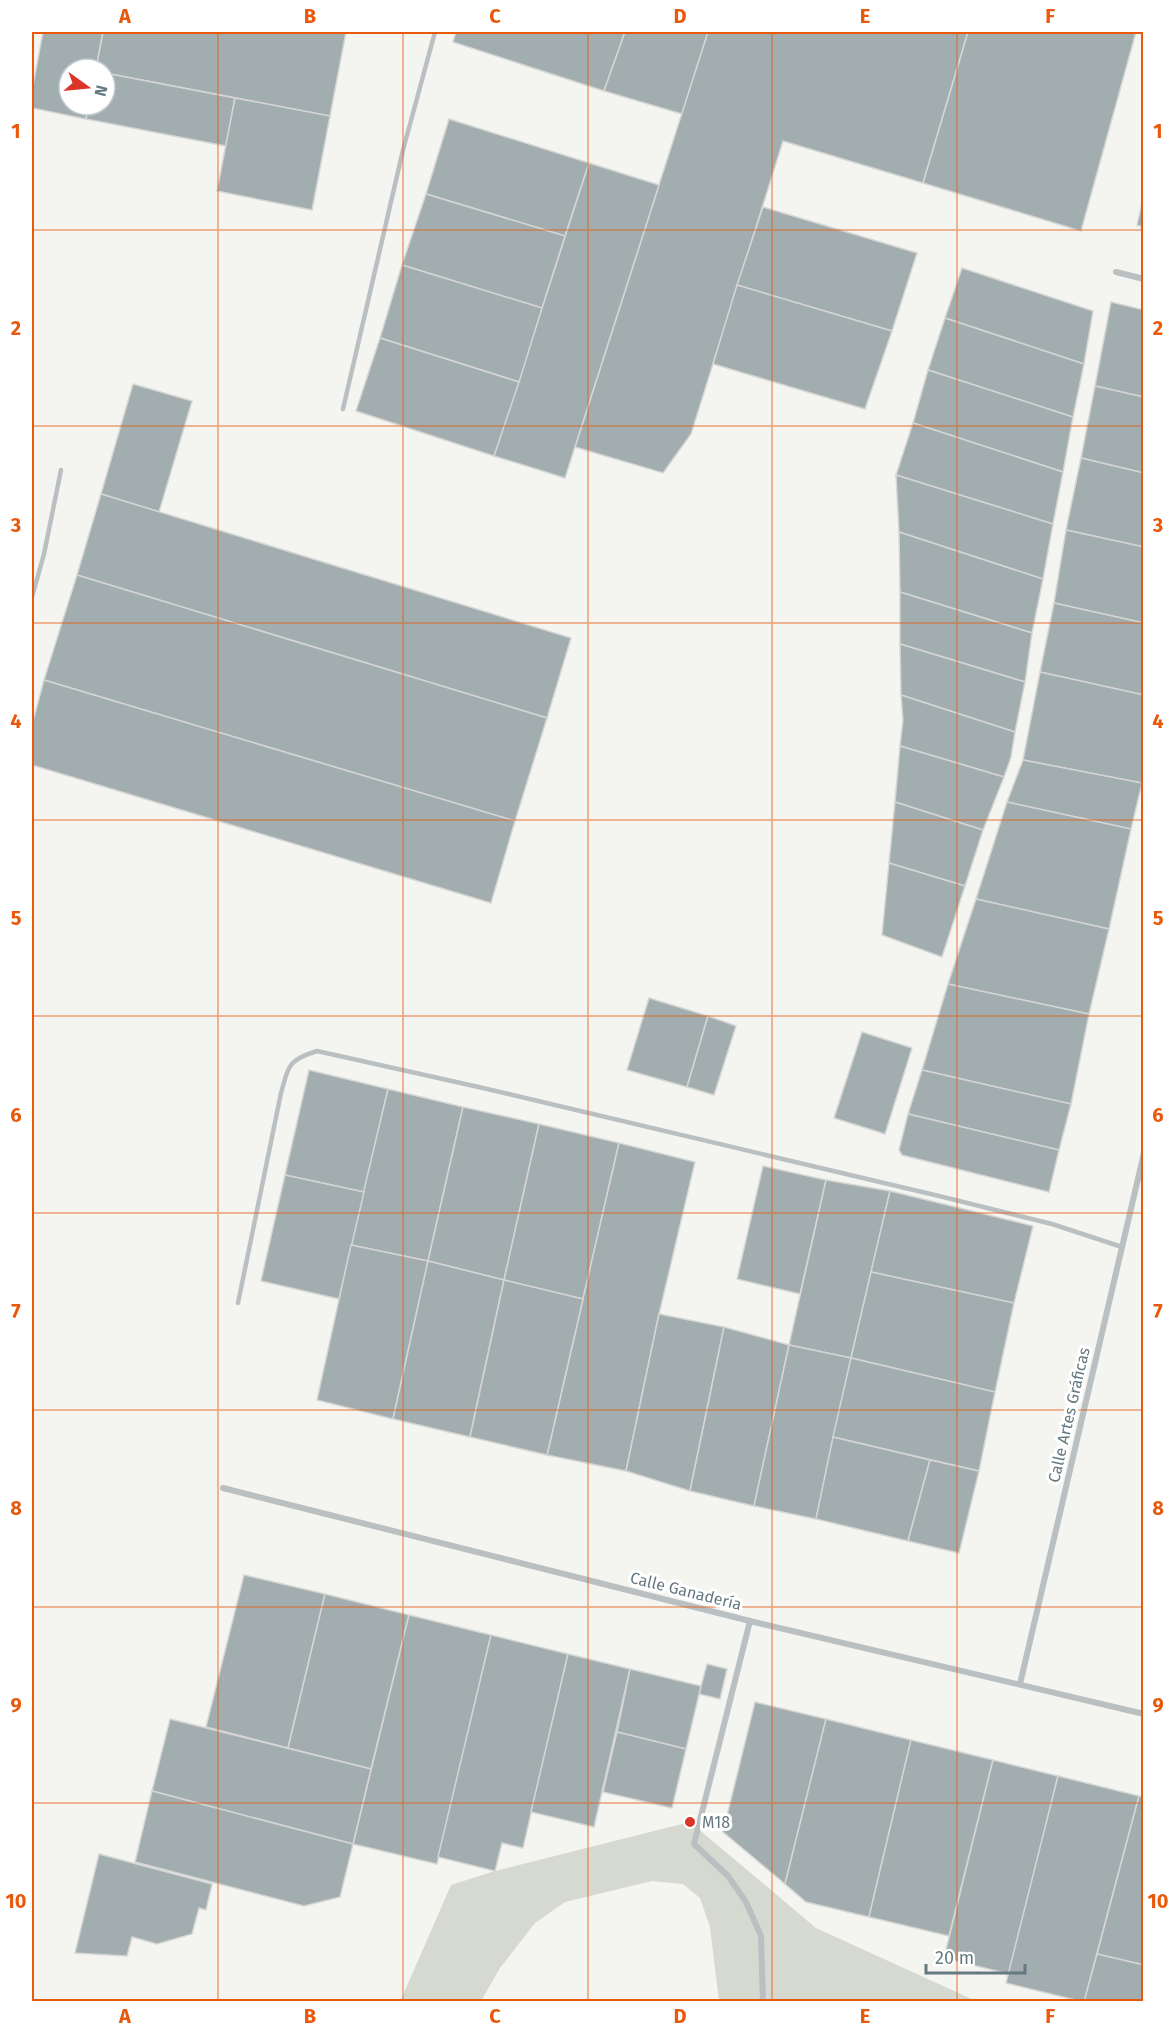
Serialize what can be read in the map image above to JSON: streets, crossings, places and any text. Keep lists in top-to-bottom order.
{
  "streets": {
    "street": ["Calle Artes Gráficas", "Calle Ganadería"]
  },
  "crossings": [
    ["Calle Artes Gráficas", "Calle Ganadería"]
  ],
  "places": ["M18"],
  "scale_bar": "20 m",
  "north": "right",
  "grid": {
    "columns": [
      "A",
      "B",
      "C",
      "D",
      "E",
      "F"
    ],
    "rows": [
      "1",
      "2",
      "3",
      "4",
      "5",
      "6",
      "7",
      "8",
      "9",
      "10"
    ]
  }
}
